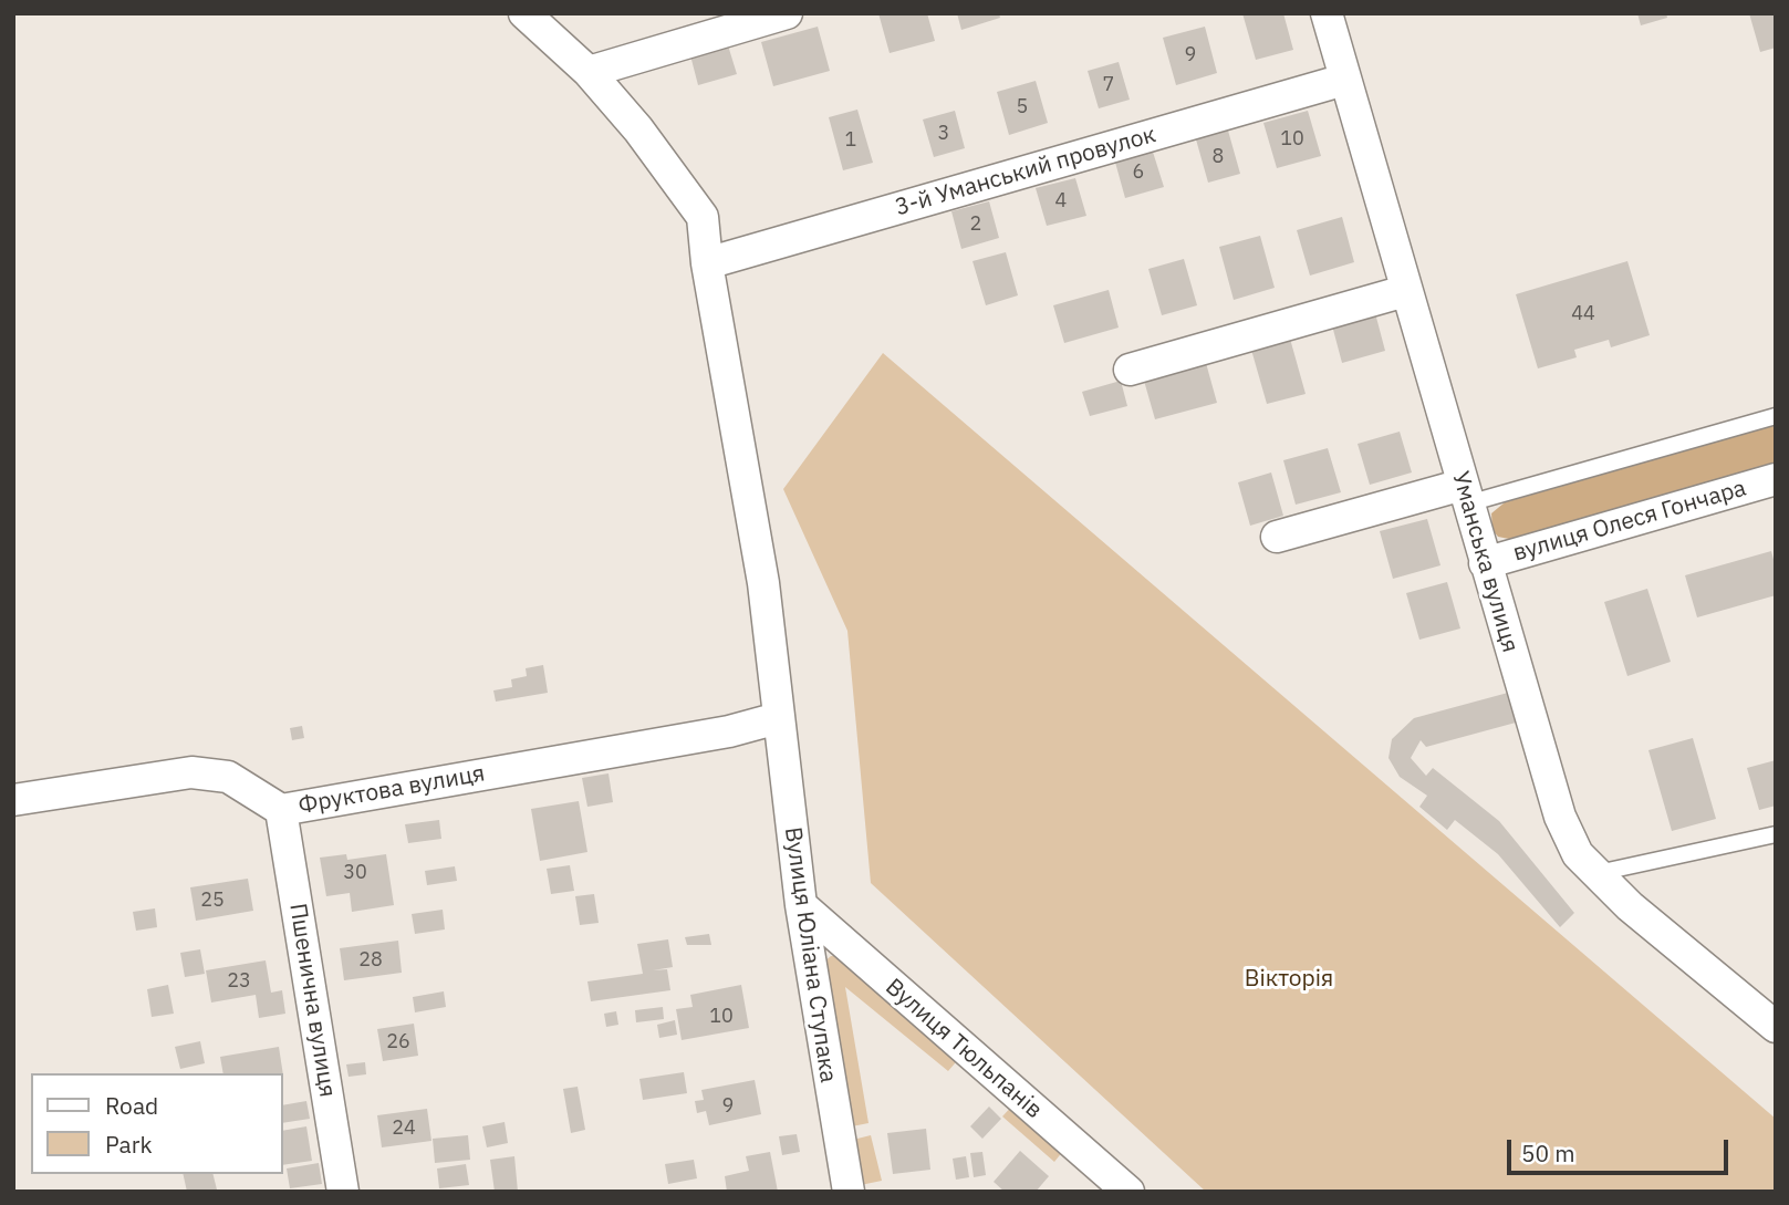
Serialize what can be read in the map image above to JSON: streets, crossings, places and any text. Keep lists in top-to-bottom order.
{
  "streets": {
    "street": [
      "3-й Уманський провулок",
      "вулиця Олеся Гончара",
      "Уманська вулиця",
      "Фруктова вулиця",
      "Вулиця Юліана Ступака",
      "Пшенична вулиця",
      "Вулиця Тюльпанів"
    ]
  },
  "crossings": [
    ["3-й Уманський провулок", "Уманська вулиця"],
    ["3-й Уманський провулок", "Вулиця Юліана Ступака"],
    ["вулиця Олеся Гончара", "Уманська вулиця"],
    ["Фруктова вулиця", "Вулиця Юліана Ступака"],
    ["Фруктова вулиця", "Пшенична вулиця"],
    ["Вулиця Юліана Ступака", "Вулиця Тюльпанів"]
  ],
  "parks": ["Вікторія"],
  "house_numbers": [
    "9",
    "7",
    "5",
    "3",
    "10",
    "1",
    "8",
    "6",
    "4",
    "2",
    "44",
    "30",
    "25",
    "28",
    "23",
    "10",
    "26",
    "9",
    "24"
  ],
  "legend": ["Road", "Park"],
  "scale_bar": "50 m"
}
